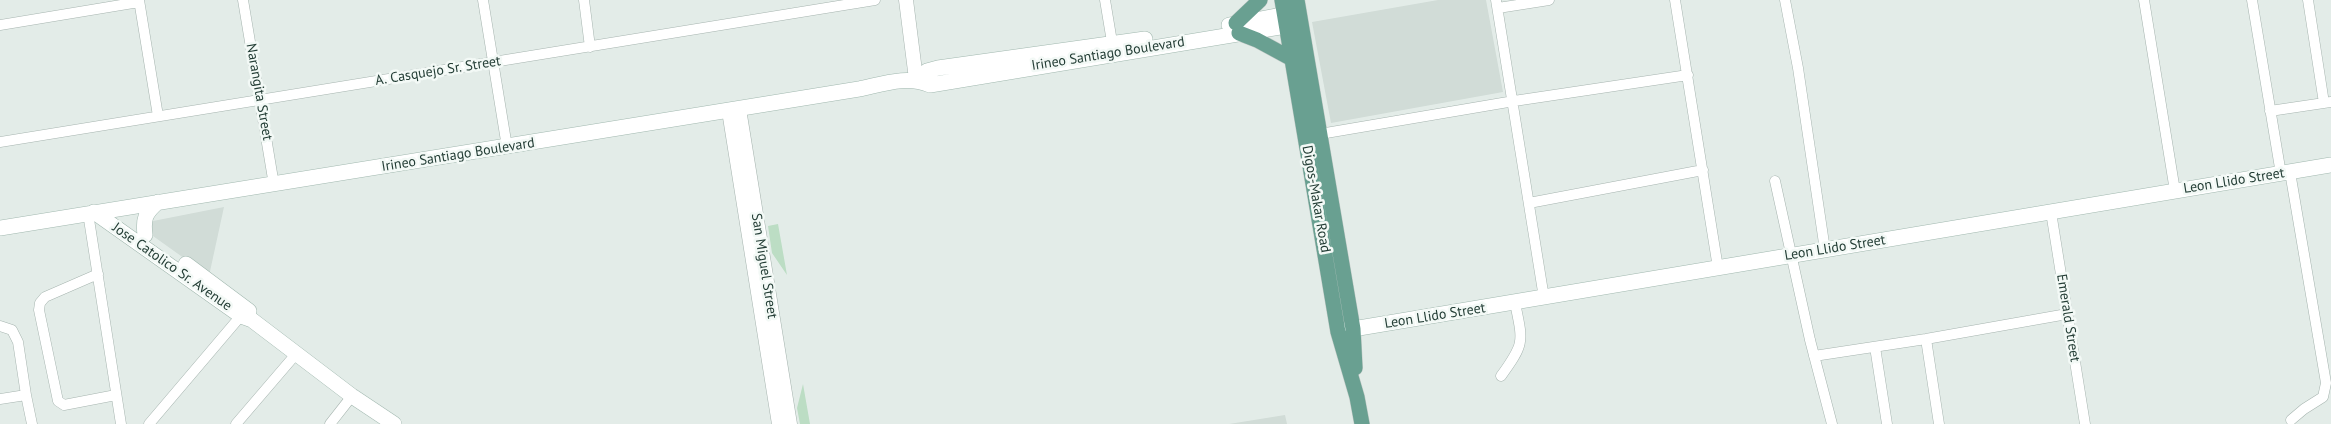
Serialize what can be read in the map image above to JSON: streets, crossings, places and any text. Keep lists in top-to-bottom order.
{
  "streets": {
    "main road": [
      "Irineo Santiago Boulevard",
      "Leon Llido Street",
      "Digos-Makar Road",
      "Jose Catolico Sr. Avenue"
    ],
    "street": [
      "A. Casquejo Sr. Street",
      "Narangita Street",
      "San Miguel Street",
      "Emerald Street"
    ]
  },
  "crossings": [
    ["Irineo Santiago Boulevard", "Narangita Street"],
    ["Irineo Santiago Boulevard", "Digos-Makar Road"],
    ["Irineo Santiago Boulevard", "San Miguel Street"],
    ["Irineo Santiago Boulevard", "Jose Catolico Sr. Avenue"],
    ["A. Casquejo Sr. Street", "Narangita Street"],
    ["Leon Llido Street", "Digos-Makar Road"],
    ["Leon Llido Street", "Emerald Street"]
  ]
}
